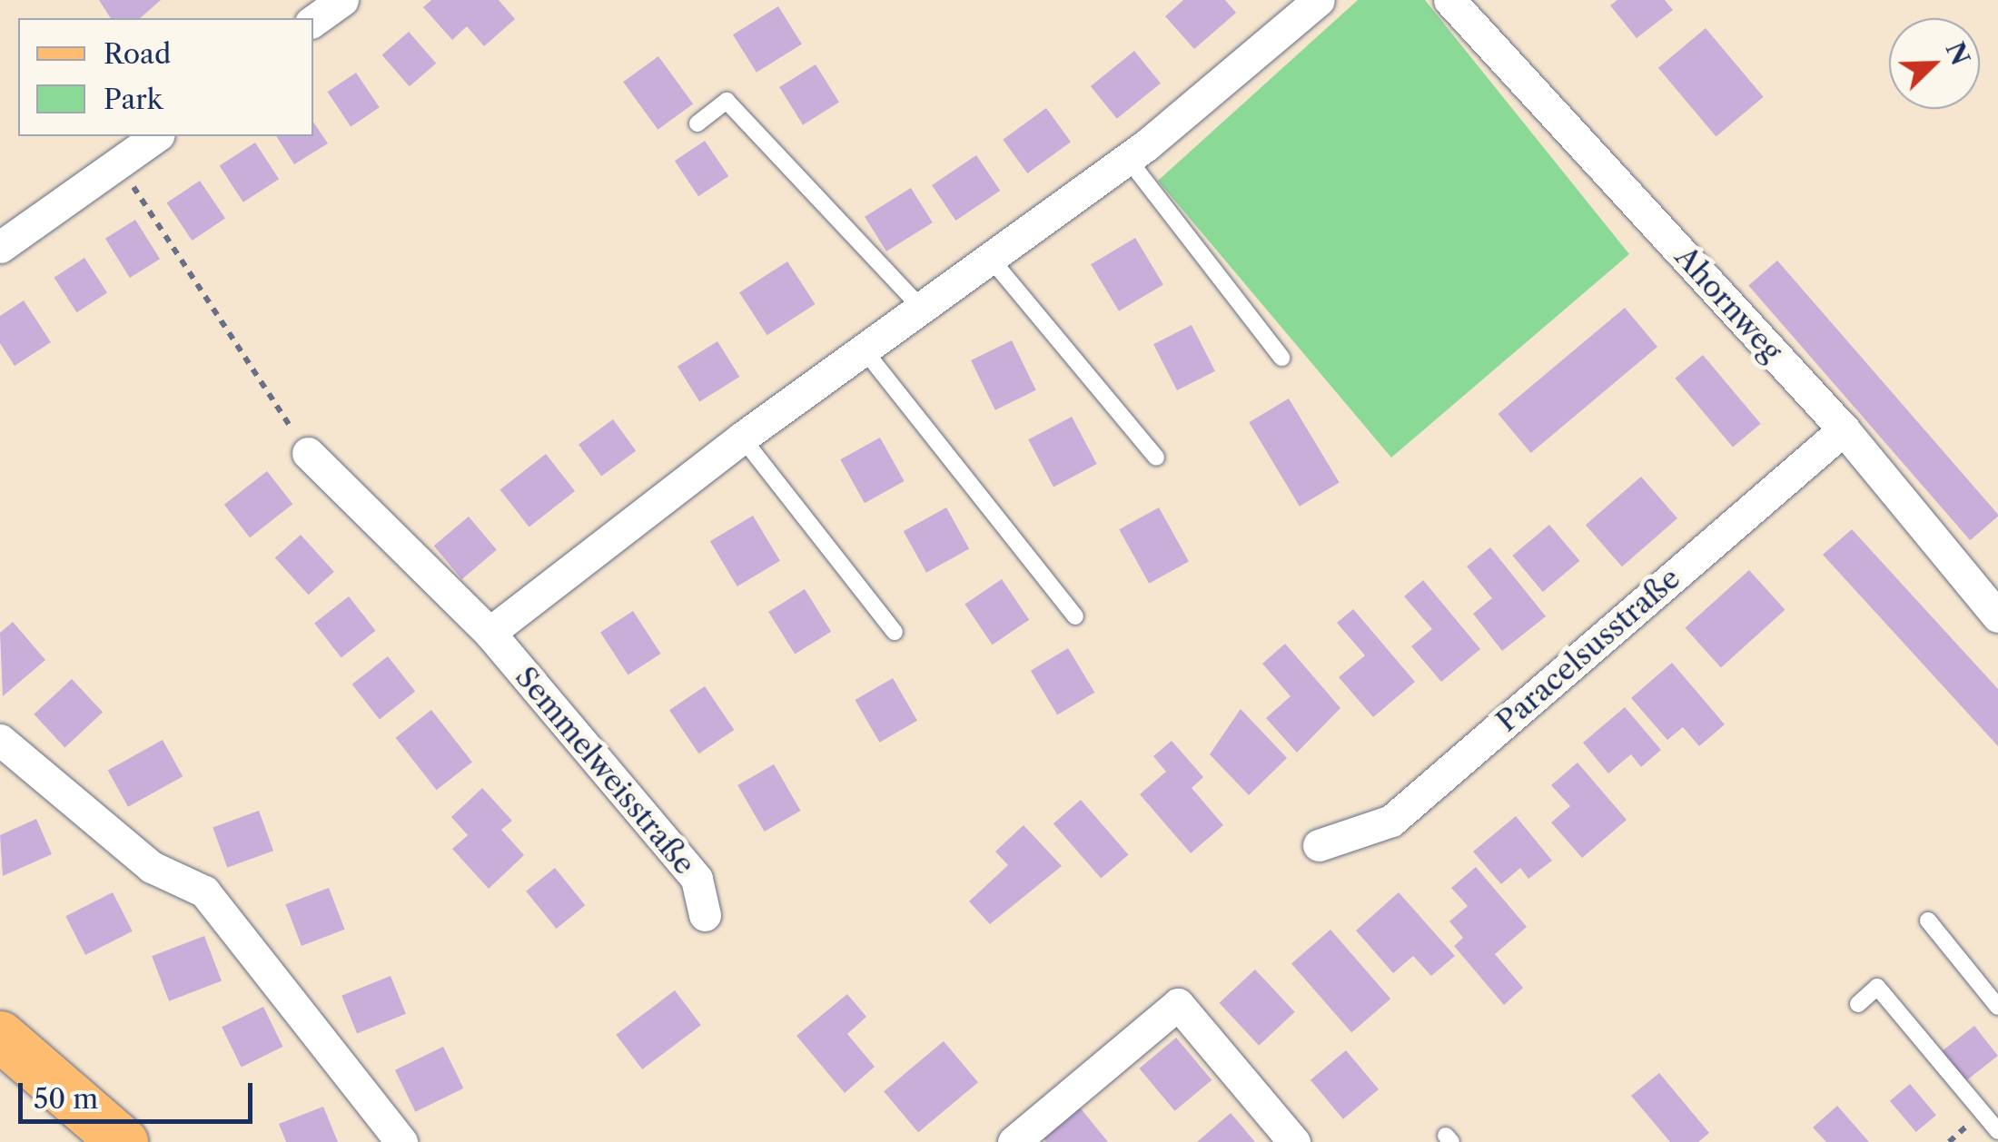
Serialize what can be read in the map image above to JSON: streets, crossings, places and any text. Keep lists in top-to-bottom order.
{
  "streets": {
    "street": ["Ahornweg", "Paracelsusstraße", "Semmelweisstraße"]
  },
  "crossings": [
    ["Ahornweg", "Paracelsusstraße"]
  ],
  "legend": ["Road", "Park"],
  "scale_bar": "50 m",
  "north": "top right"
}
